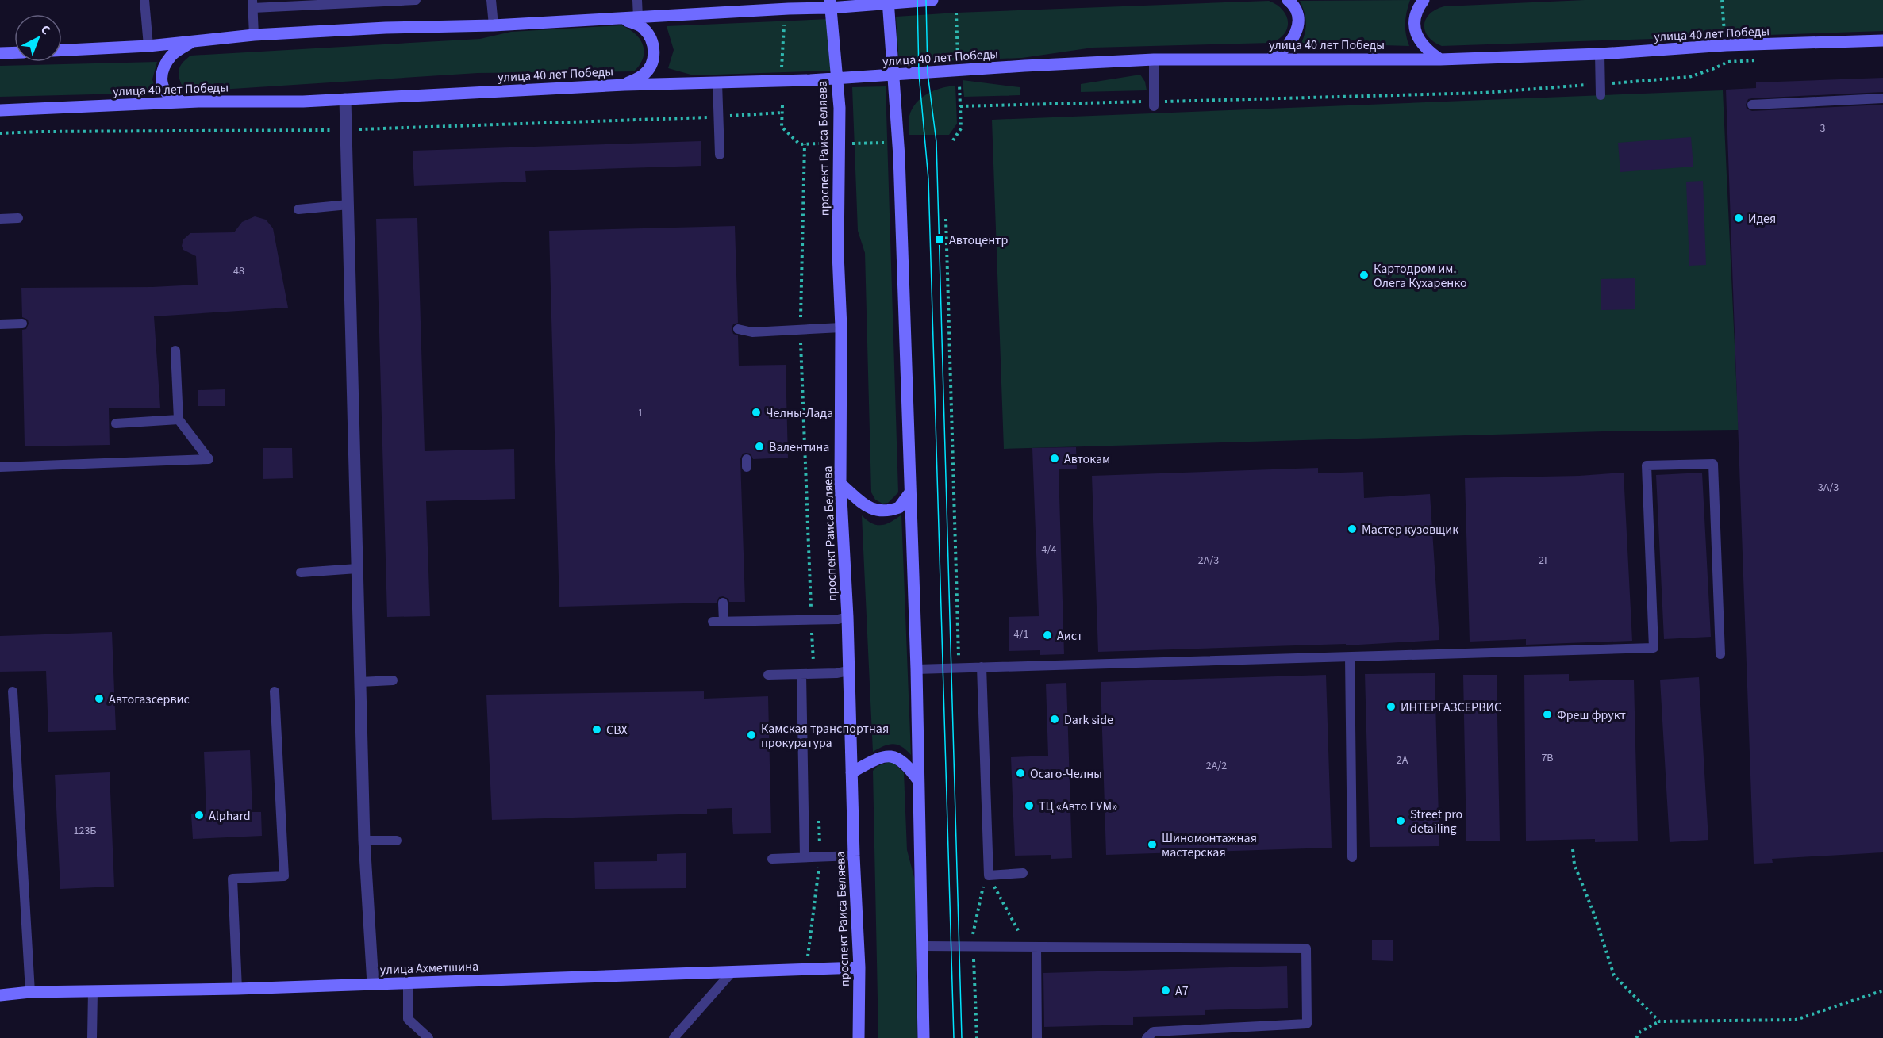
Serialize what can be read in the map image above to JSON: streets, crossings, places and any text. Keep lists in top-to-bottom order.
{
  "streets": {
    "street": ["улица 40 лет Победы", "проспект Раиса Беляева", "улица Ахметшина"]
  },
  "crossings": [
    ["улица 40 лет Победы", "проспект Раиса Беляева"],
    ["проспект Раиса Беляева", "улица Ахметшина"]
  ],
  "places": {
    "other": [
      "Идея",
      "Картодром им. Олега Кухаренко",
      "Челны-Лада",
      "Валентина",
      "Автокам",
      "Мастер кузовщик",
      "Аист",
      "Автогазсервис",
      "ИНТЕРГАЗСЕРВИС",
      "Фреш фрукт",
      "Dark side",
      "СВХ",
      "Камская транспортная прокуратура",
      "Осаго-Челны",
      "ТЦ «Авто ГУМ»",
      "Alphard",
      "Street pro detailing",
      "Шиномонтажная мастерская",
      "А7"
    ],
    "transit": ["Автоцентр"]
  },
  "house_numbers": [
    "3",
    "48",
    "1",
    "3А/3",
    "4/4",
    "2А/3",
    "2Г",
    "4/1",
    "7В",
    "2А",
    "2А/2",
    "123Б"
  ],
  "north": "top right"
}
